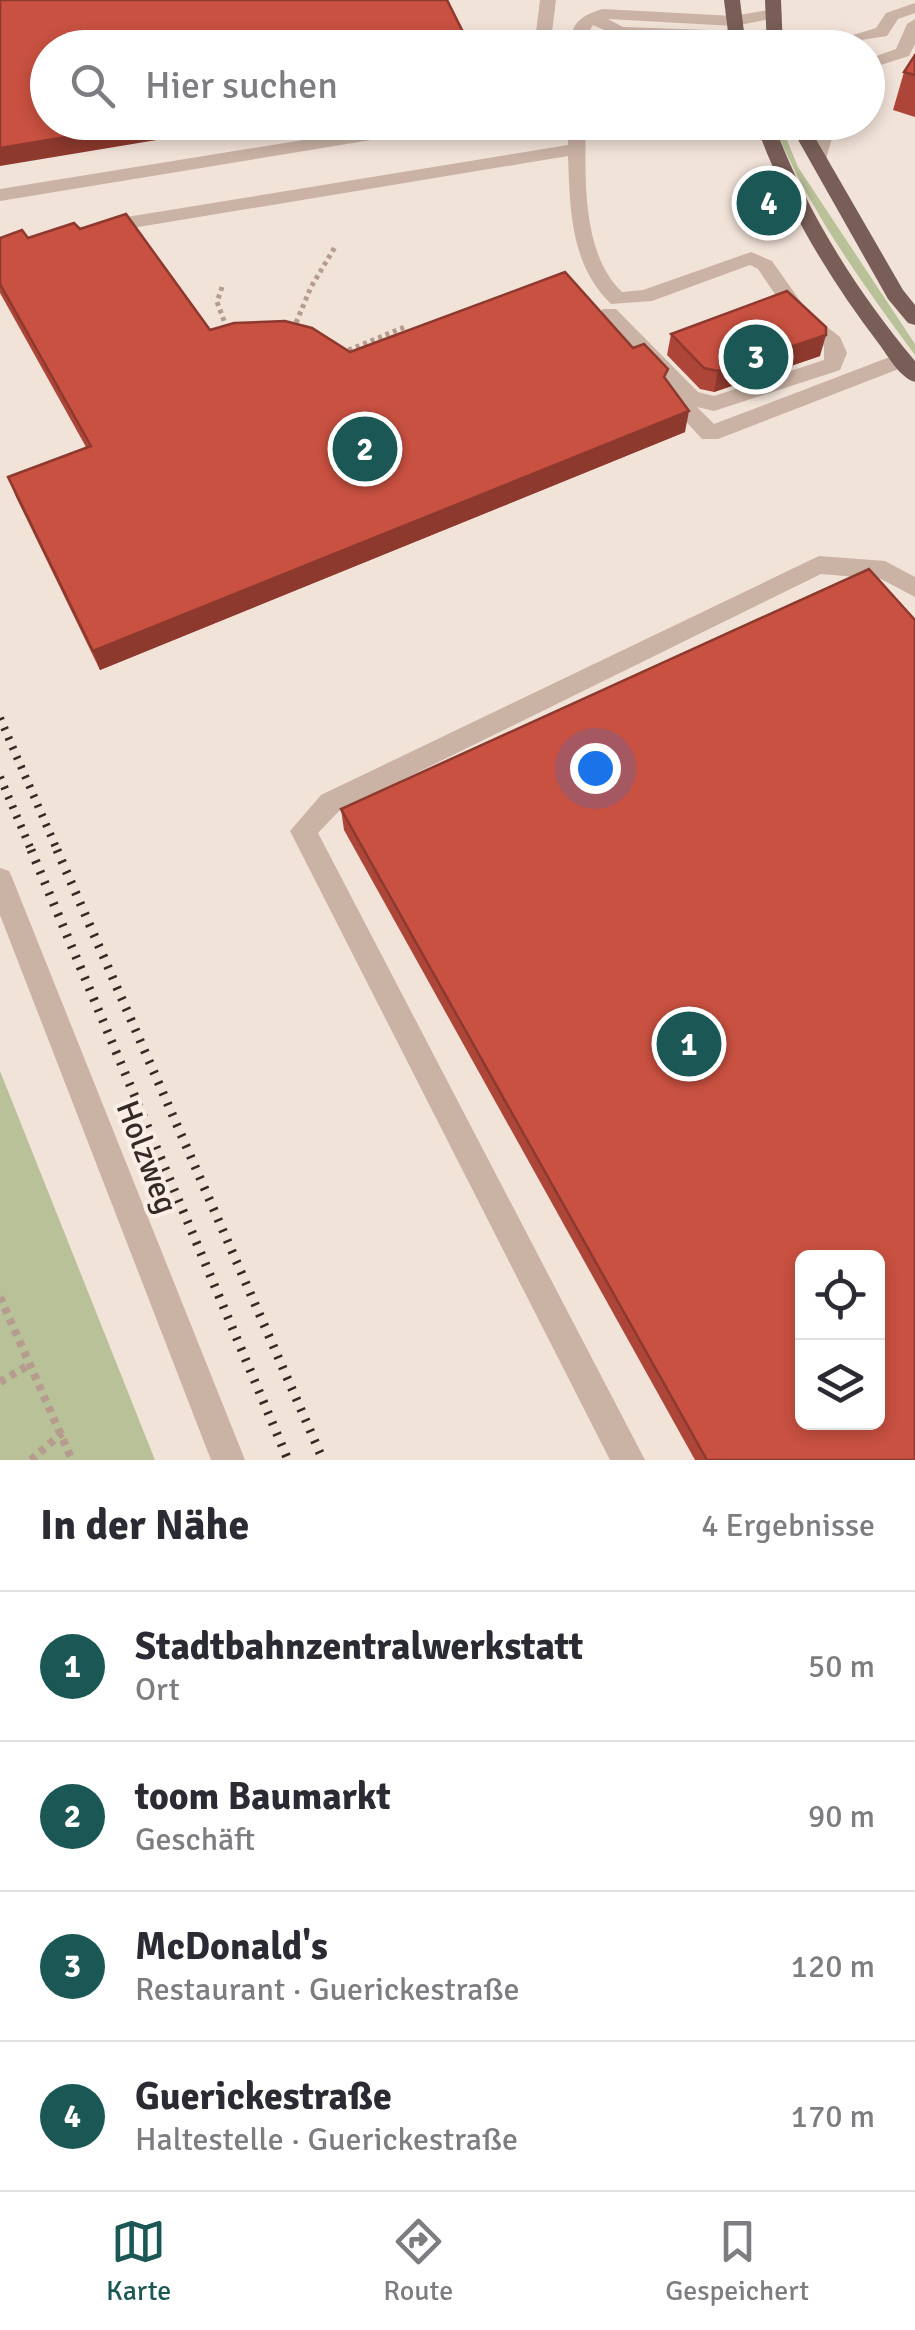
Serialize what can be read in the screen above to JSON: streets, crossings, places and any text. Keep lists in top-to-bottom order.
{
  "streets": {
    "street": ["Holzweg"]
  },
  "page": {
    "search": "Hier suchen",
    "pins": [
      "4",
      "3",
      "2",
      "1"
    ],
    "heading": ["In der Nähe", "4 Ergebnisse"],
    "list": [
      {
        "mark": "1",
        "name": "Stadtbahnzentralwerkstatt",
        "note": "Ort",
        "value": "50 m"
      },
      {
        "mark": "2",
        "name": "toom Baumarkt",
        "note": "Geschäft",
        "value": "90 m"
      },
      {
        "mark": "3",
        "name": "McDonald's",
        "note": "Restaurant · Guerickestraße",
        "value": "120 m"
      },
      {
        "mark": "4",
        "name": "Guerickestraße",
        "note": "Haltestelle · Guerickestraße",
        "value": "170 m"
      }
    ],
    "nav": ["Karte", "Route", "Gespeichert"]
  }
}
